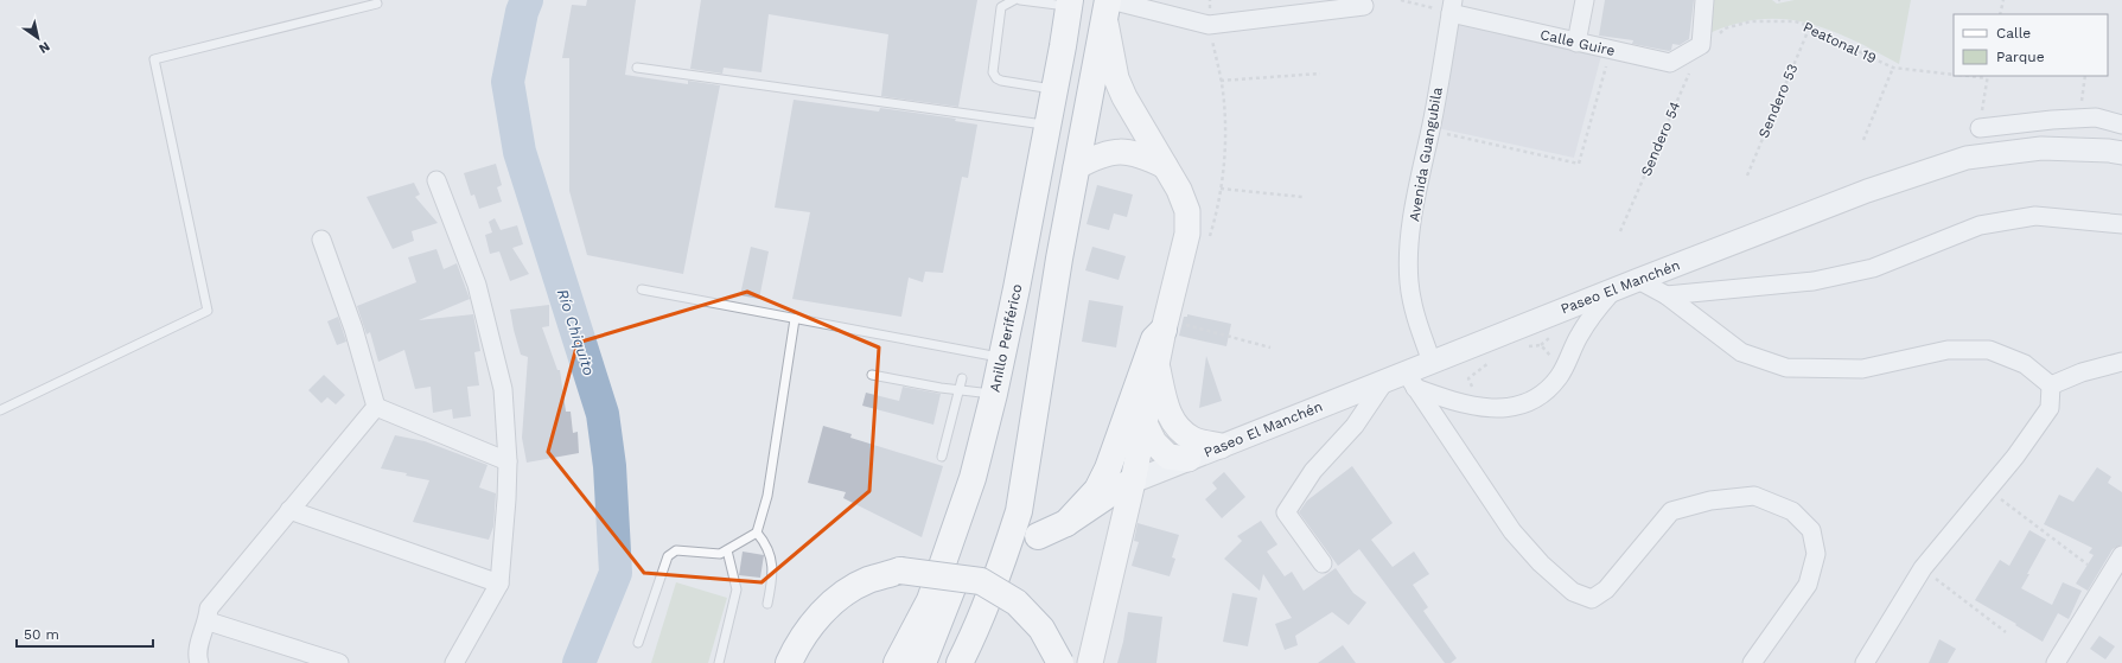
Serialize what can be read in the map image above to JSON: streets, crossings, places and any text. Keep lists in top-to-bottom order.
{
  "streets": {
    "highway": ["Anillo Periférico"],
    "street": ["Calle Guire", "Avenida Guangubila", "Paseo El Manchén"],
    "path": ["Peatonal 19", "Sendero 53", "Sendero 54"]
  },
  "crossings": [
    ["Calle Guire", "Peatonal 19"],
    ["Calle Guire", "Sendero 54"],
    ["Calle Guire", "Avenida Guangubila"],
    ["Peatonal 19", "Sendero 53"],
    ["Peatonal 19", "Sendero 54"],
    ["Avenida Guangubila", "Paseo El Manchén"]
  ],
  "water": ["Río Chiquito"],
  "legend": ["Calle", "Parque"],
  "scale_bar": "50 m",
  "north": "bottom right"
}
